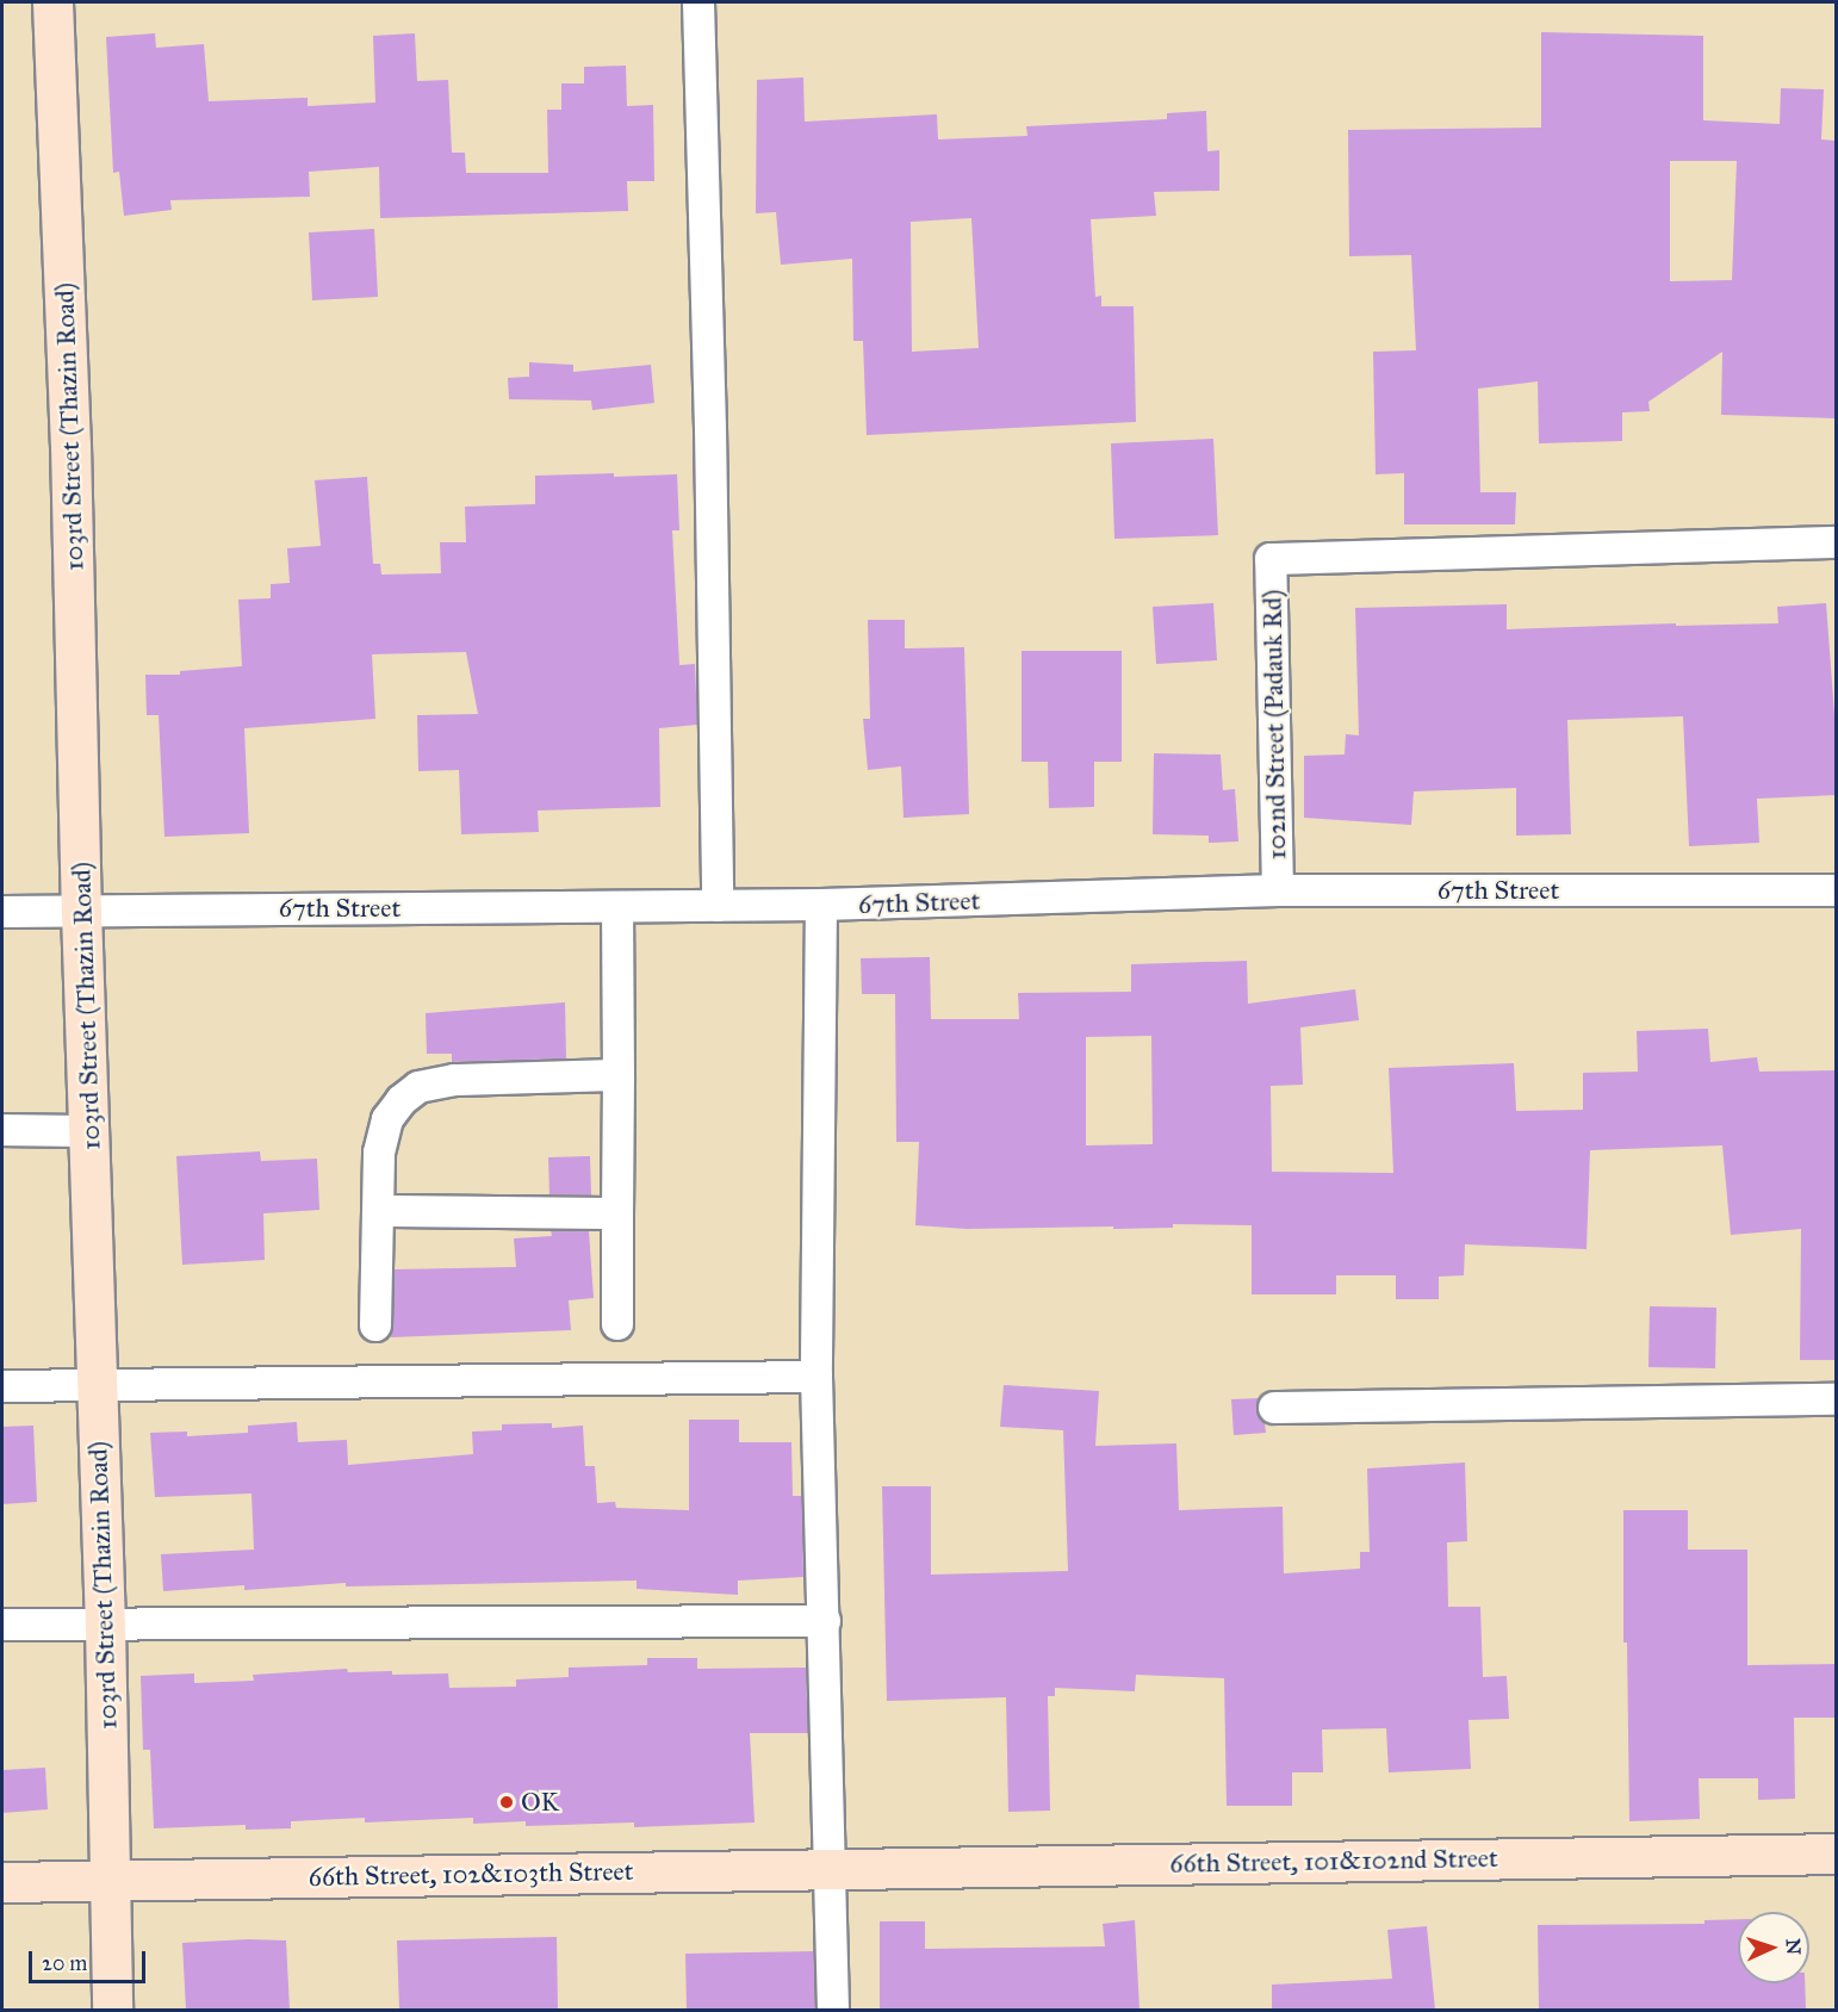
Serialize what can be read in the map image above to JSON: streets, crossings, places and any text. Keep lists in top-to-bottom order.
{
  "streets": {
    "street": [
      "103rd Street (Thazin Road)",
      "102nd Street (Padauk Rd)",
      "67th Street",
      "66th Street, 101&102nd Street",
      "66th Street, 102&103th Street"
    ]
  },
  "crossings": [
    ["103rd Street (Thazin Road)", "67th Street"],
    ["103rd Street (Thazin Road)", "66th Street, 102&103th Street"],
    ["102nd Street (Padauk Rd)", "67th Street"],
    ["66th Street, 101&102nd Street", "66th Street, 102&103th Street"]
  ],
  "places": ["OK"],
  "scale_bar": "20 m",
  "north": "right"
}
